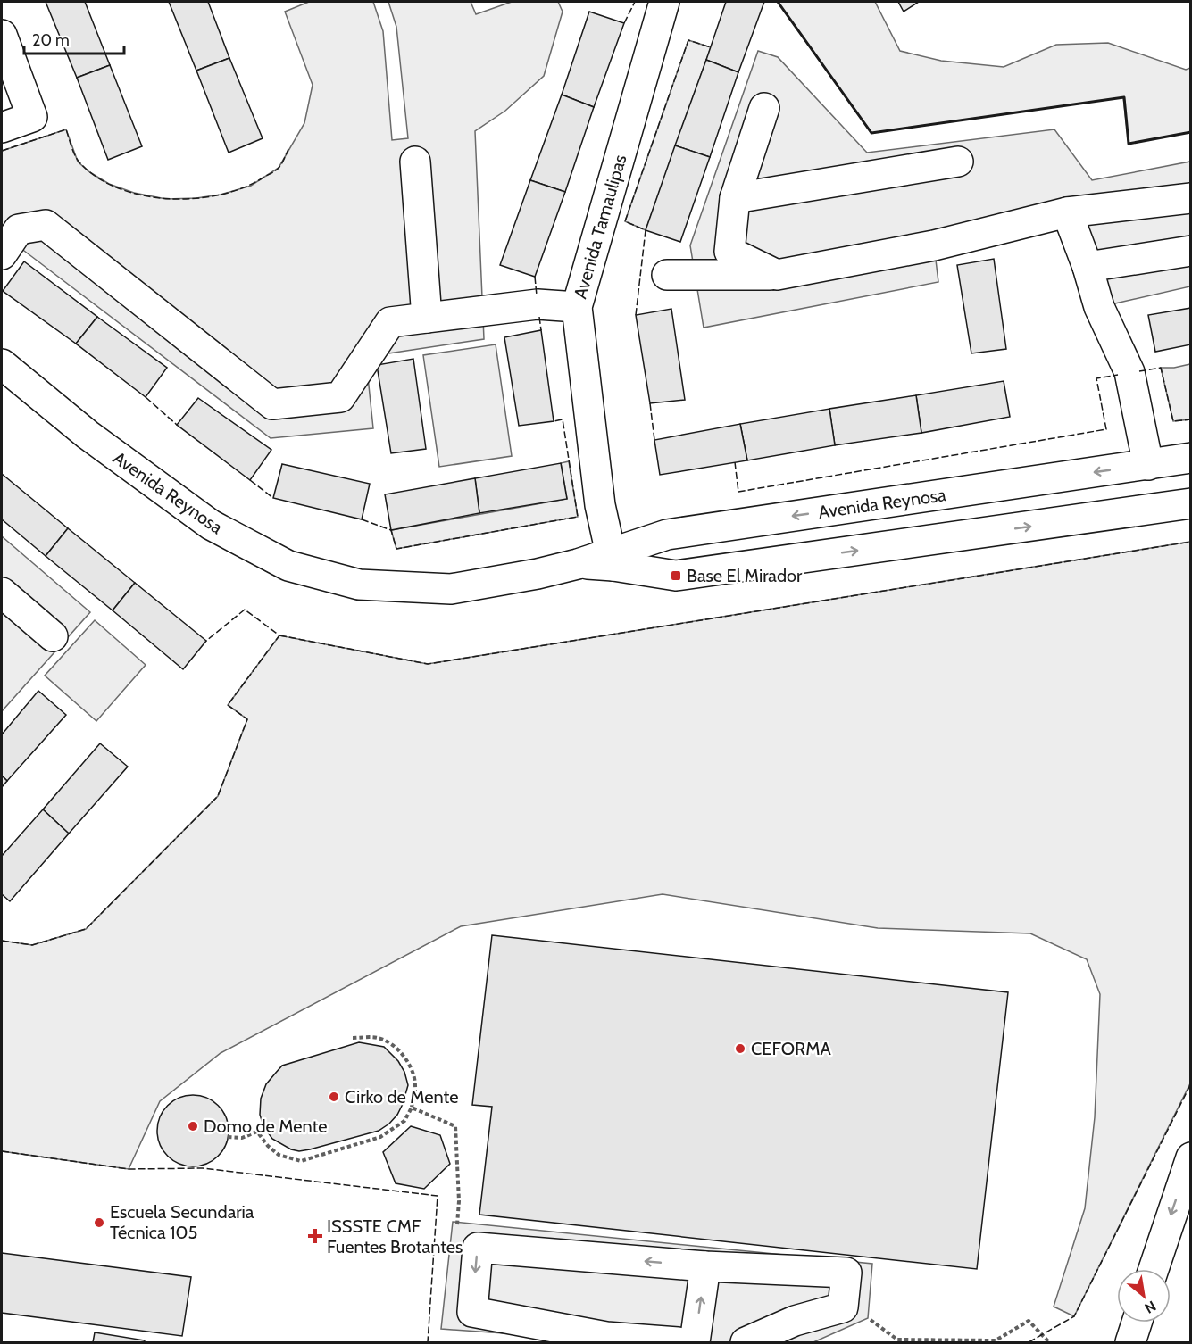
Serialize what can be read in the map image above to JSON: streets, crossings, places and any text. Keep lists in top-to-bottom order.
{
  "streets": {
    "street": ["Avenida Tamaulipas", "Avenida Reynosa"]
  },
  "crossings": [
    ["Avenida Tamaulipas", "Avenida Reynosa"]
  ],
  "places": {
    "transit": ["Base El Mirador"],
    "other": [
      "CEFORMA",
      "Cirko de Mente",
      "Domo de Mente",
      "Escuela Secundaria Técnica 105"
    ],
    "health": ["ISSSTE CMF Fuentes Brotantes"]
  },
  "scale_bar": "20 m",
  "north": "bottom right"
}
